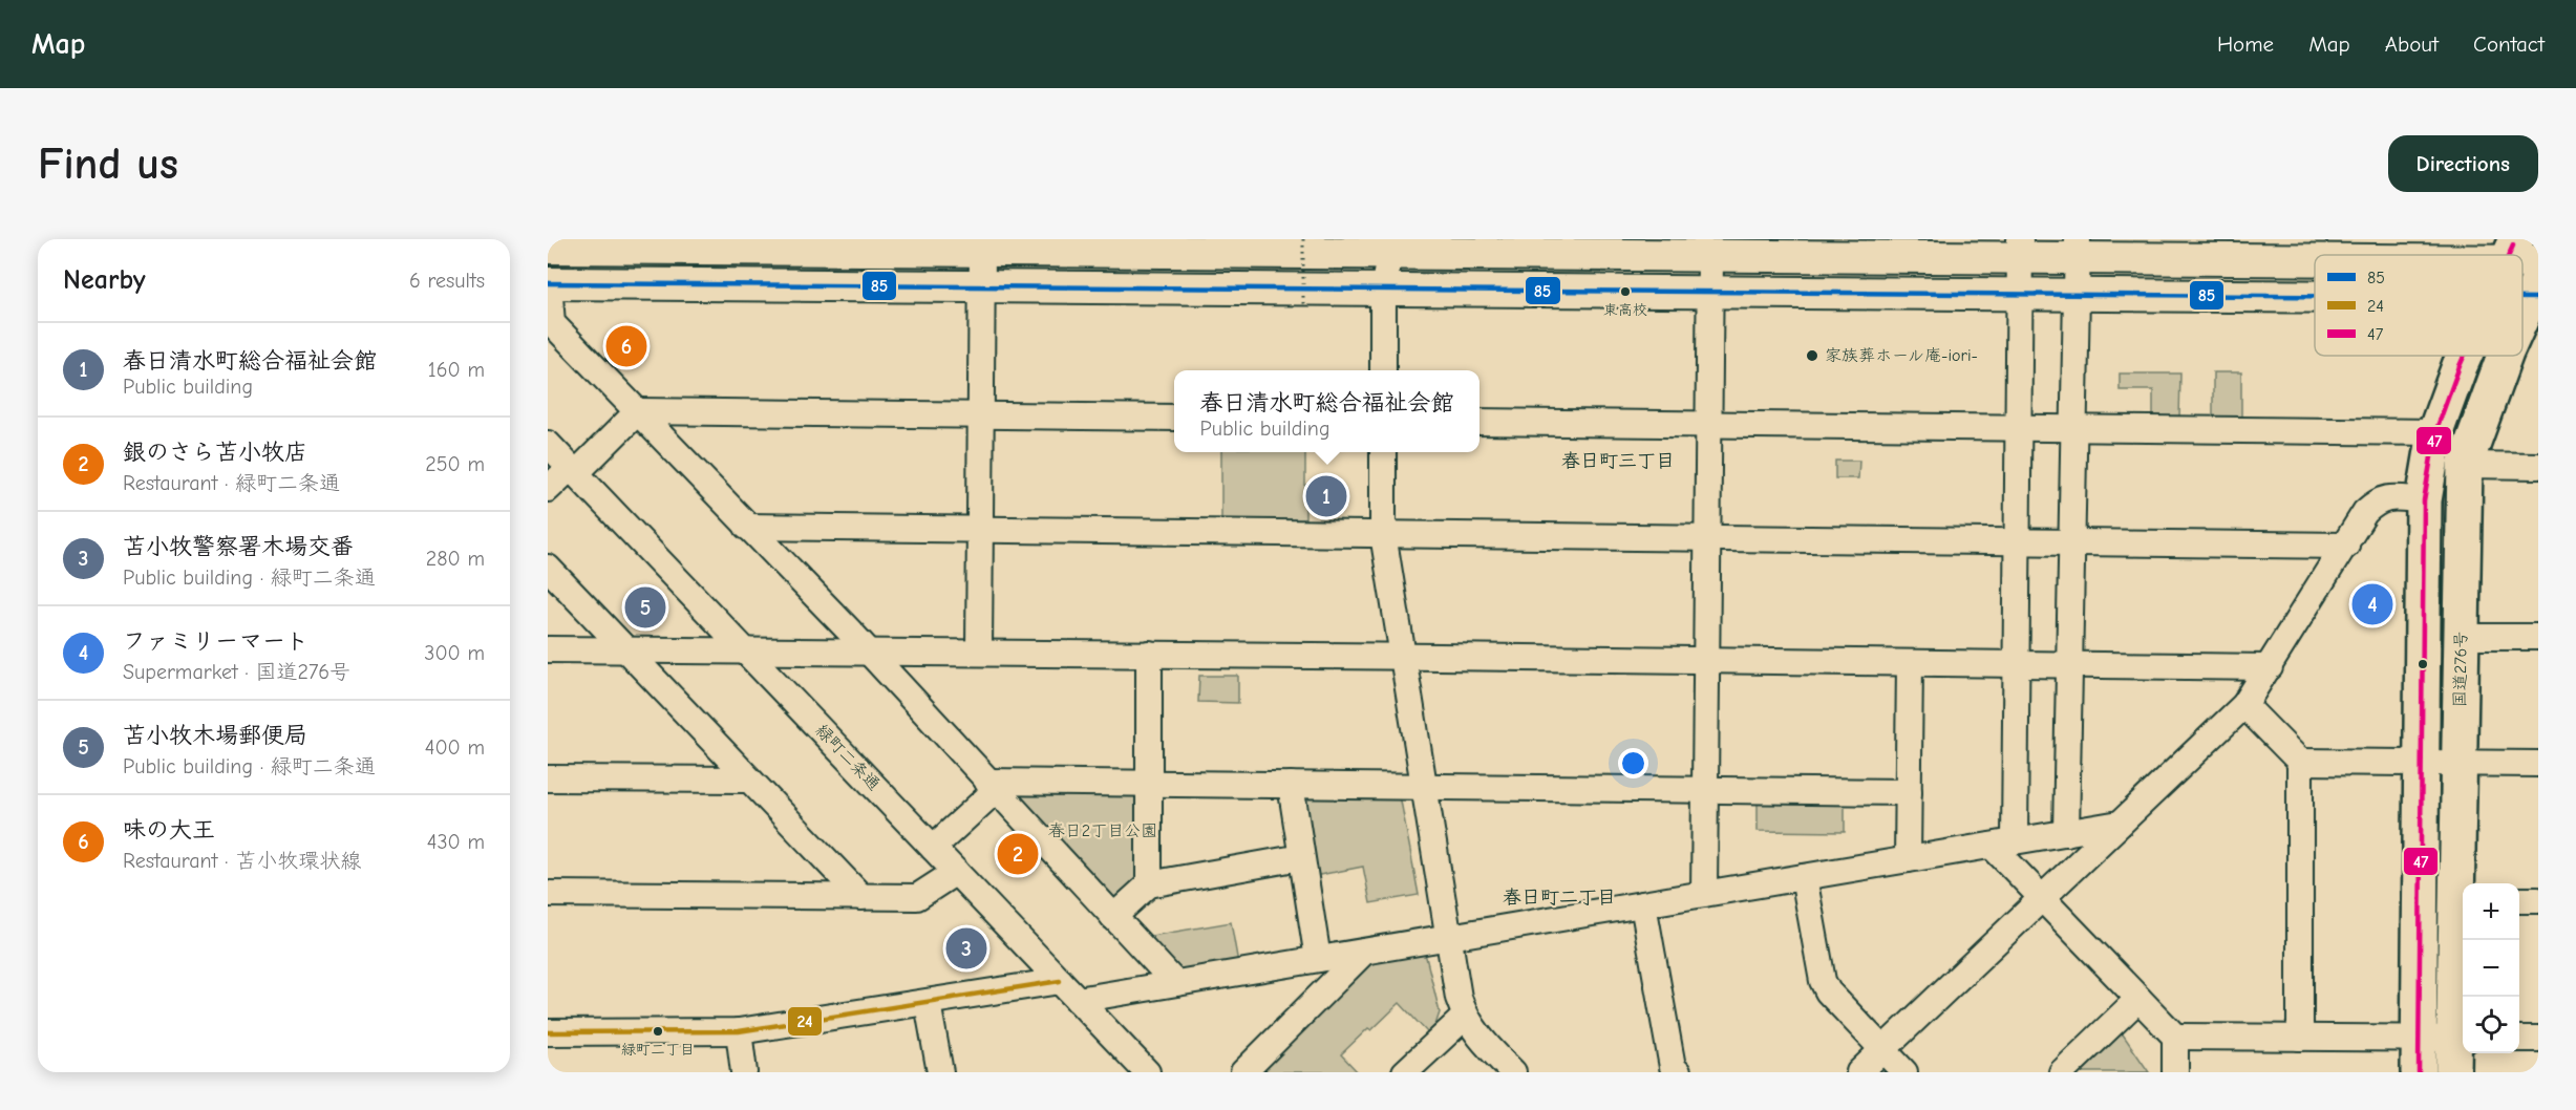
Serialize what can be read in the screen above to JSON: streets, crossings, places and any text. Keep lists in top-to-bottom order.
{
  "streets": {
    "highway": ["国道276号"],
    "street": ["緑町二条通"]
  },
  "districts": ["春日町三丁目", "春日町二丁目"],
  "parks": ["春日2丁目公園"],
  "places": ["東高校", "家族葬ホール庵-iori-", "緑町二丁目"],
  "lines": ["transit line 47", "transit line 85", "transit line 24"],
  "legend": ["85", "24", "47"],
  "page": {
    "header": "Map",
    "nav": [
      "Home",
      "Map",
      "About",
      "Contact"
    ],
    "buttons": "Directions",
    "title": "Find us",
    "heading": ["Nearby", "6 results"],
    "list": [
      {
        "mark": "1",
        "name": "春日清水町総合福祉会館",
        "note": "Public building",
        "value": "160 m"
      },
      {
        "mark": "2",
        "name": "銀のさら苫小牧店",
        "note": "Restaurant · 緑町二条通",
        "value": "250 m"
      },
      {
        "mark": "3",
        "name": "苫小牧警察署木場交番",
        "note": "Public building · 緑町二条通",
        "value": "280 m"
      },
      {
        "mark": "4",
        "name": "ファミリーマート",
        "note": "Supermarket · 国道276号",
        "value": "300 m"
      },
      {
        "mark": "5",
        "name": "苫小牧木場郵便局",
        "note": "Public building · 緑町二条通",
        "value": "400 m"
      },
      {
        "mark": "6",
        "name": "味の大王",
        "note": "Restaurant · 苫小牧環状線",
        "value": "430 m"
      }
    ],
    "pins": [
      "6",
      "1",
      "4",
      "5",
      "2",
      "3"
    ],
    "popup": ["春日清水町総合福祉会館", "Public building"],
    "map_buttons": ["+", "−"]
  }
}
